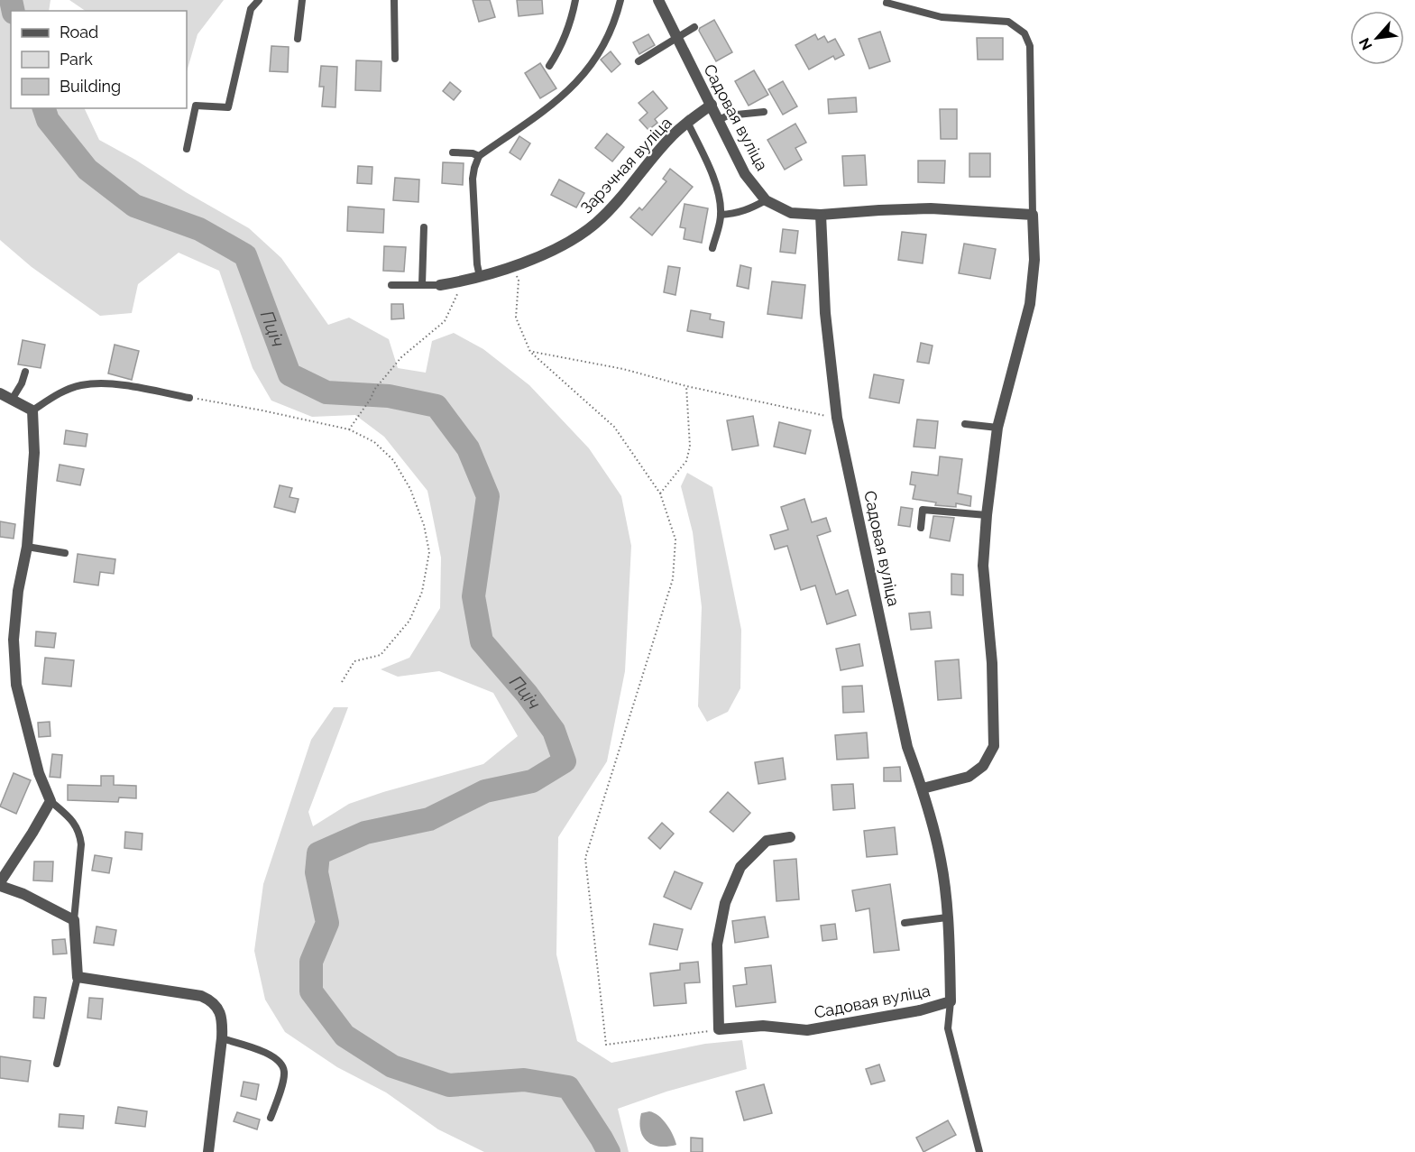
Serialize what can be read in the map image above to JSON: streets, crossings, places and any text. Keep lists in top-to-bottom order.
{
  "streets": {
    "street": ["Садовая вуліца", "Зарэчная вуліца"]
  },
  "crossings": [
    ["Садовая вуліца", "Зарэчная вуліца"]
  ],
  "water": ["Пціч"],
  "legend": ["Road", "Park", "Building"],
  "north": "bottom left"
}
